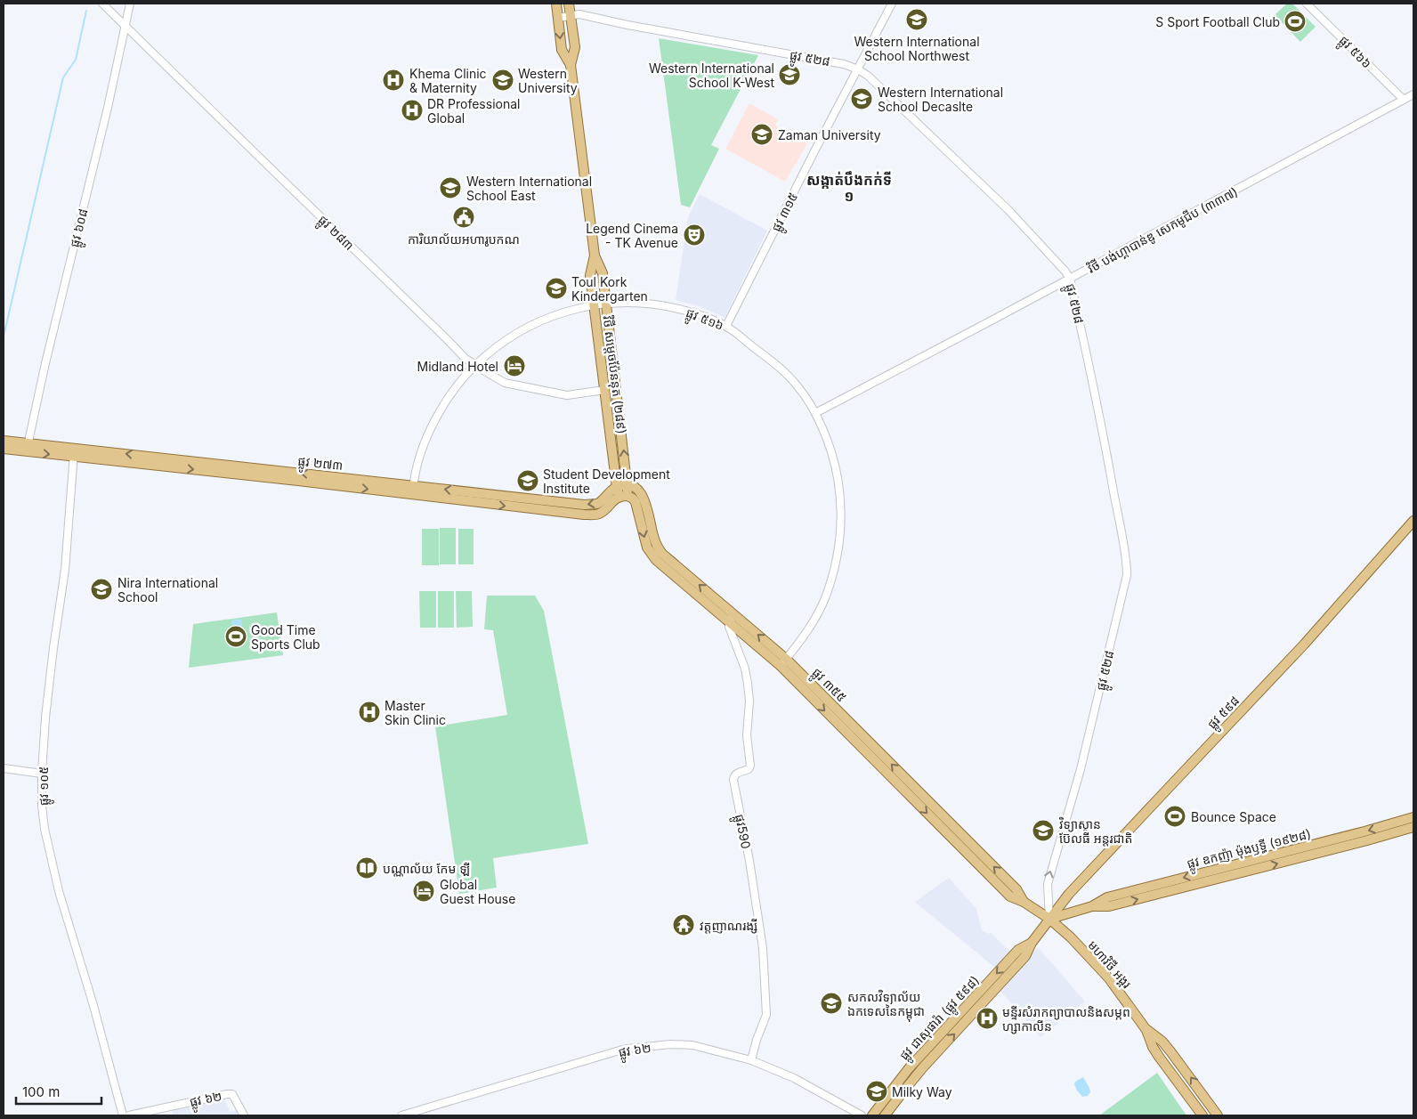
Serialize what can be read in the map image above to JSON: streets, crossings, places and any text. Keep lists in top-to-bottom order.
{
  "streets": {
    "main road": [
      "វិថី សម្តេចប៉ែននុត (២៨៩)",
      "ផ្លូវ ២៧៣",
      "ផ្លូវ ៣៥៥",
      "ផ្លូវ ៥៩៨",
      "ផ្លូវ ឧកញ៉ា ម៉ុងឫទ្ធី (១៩២៨)",
      "មហាវិថី អង្គរ",
      "ផ្លូវ ជាសុផារ៉ា (ផ្លូវ ៥៩៨)"
    ],
    "street": [
      "ផ្លូវ ៥៦៦",
      "ផ្លូវ ៥២៨",
      "ផ្លូវ ៣១៥",
      "ផ្លូវ ៦០៨",
      "វិថី បង់ហ្គាបាន់ឌូ សេកមូជីប (៣៣៧)",
      "ផ្លូវ ២៨៣",
      "ផ្លូវ ៥១៦",
      "ផ្លូវ ១០៥",
      "ផ្លូវ590",
      "ផ្លូវ ៦២"
    ]
  },
  "crossings": [
    ["ផ្លូវ ៥៦៦", "វិថី បង់ហ្គាបាន់ឌូ សេកមូជីប (៣៣៧)"],
    ["ផ្លូវ ៥២៨", "ផ្លូវ ៣១៥"],
    ["ផ្លូវ ៥២៨", "វិថី បង់ហ្គាបាន់ឌូ សេកមូជីប (៣៣៧)"],
    ["ផ្លូវ ៥២៨", "វិថី សម្តេចប៉ែននុត (២៨៩)"],
    ["ផ្លូវ ៥២៨", "ផ្លូវ ៣៥៥"],
    ["ផ្លូវ ៥២៨", "ផ្លូវ ៥៩៨"],
    ["ផ្លូវ ៥២៨", "ផ្លូវ ឧកញ៉ា ម៉ុងឫទ្ធី (១៩២៨)"],
    ["ផ្លូវ ៥២៨", "មហាវិថី អង្គរ"],
    ["ផ្លូវ ៥២៨", "ផ្លូវ ជាសុផារ៉ា (ផ្លូវ ៥៩៨)"],
    ["ផ្លូវ ៣១៥", "ផ្លូវ ៥១៦"],
    ["ផ្លូវ ៦០៨", "ផ្លូវ ២៨៣"],
    ["ផ្លូវ ៦០៨", "ផ្លូវ ២៧៣"],
    ["វិថី បង់ហ្គាបាន់ឌូ សេកមូជីប (៣៣៧)", "ផ្លូវ ៥១៦"],
    ["ផ្លូវ ២៨៣", "ផ្លូវ ៥១៦"],
    ["ផ្លូវ ២៨៣", "វិថី សម្តេចប៉ែននុត (២៨៩)"],
    ["ផ្លូវ ៥១៦", "វិថី សម្តេចប៉ែននុត (២៨៩)"],
    ["ផ្លូវ ៥១៦", "ផ្លូវ ២៧៣"],
    ["ផ្លូវ ៥១៦", "ផ្លូវ ៣៥៥"],
    ["វិថី សម្តេចប៉ែននុត (២៨៩)", "ផ្លូវ ២៧៣"],
    ["វិថី សម្តេចប៉ែននុត (២៨៩)", "ផ្លូវ ៣៥៥"],
    ["ផ្លូវ ២៧៣", "ផ្លូវ ៣៥៥"],
    ["ផ្លូវ ២៧៣", "ផ្លូវ ១០៥"],
    ["ផ្លូវ ៣៥៥", "ផ្លូវ ៥៩៨"],
    ["ផ្លូវ ៣៥៥", "ផ្លូវ590"],
    ["ផ្លូវ ៣៥៥", "ផ្លូវ ឧកញ៉ា ម៉ុងឫទ្ធី (១៩២៨)"],
    ["ផ្លូវ ៣៥៥", "មហាវិថី អង្គរ"],
    ["ផ្លូវ ៣៥៥", "ផ្លូវ ជាសុផារ៉ា (ផ្លូវ ៥៩៨)"],
    ["ផ្លូវ ៥៩៨", "ផ្លូវ ឧកញ៉ា ម៉ុងឫទ្ធី (១៩២៨)"],
    ["ផ្លូវ ៥៩៨", "មហាវិថី អង្គរ"],
    ["ផ្លូវ ៥៩៨", "ផ្លូវ ជាសុផារ៉ា (ផ្លូវ ៥៩៨)"],
    ["ផ្លូវ590", "ផ្លូវ ៦២"],
    ["ផ្លូវ ឧកញ៉ា ម៉ុងឫទ្ធី (១៩២៨)", "មហាវិថី អង្គរ"],
    ["ផ្លូវ ឧកញ៉ា ម៉ុងឫទ្ធី (១៩២៨)", "ផ្លូវ ជាសុផារ៉ា (ផ្លូវ ៥៩៨)"],
    ["មហាវិថី អង្គរ", "ផ្លូវ ជាសុផារ៉ា (ផ្លូវ ៥៩៨)"]
  ],
  "one_way": ["ផ្លូវ ៥២៨"],
  "districts": ["សង្កាត់បឹងកក់ទី ១"],
  "places": {
    "school or university": [
      "Western International School Northwest",
      "Western International School K-West",
      "Western University",
      "Western International School Decaslte",
      "Zaman University",
      "Western International School East",
      "Toul Kork Kindergarten",
      "Student Development Institute",
      "Nira International School",
      "វិទ្យាស្ថាន ប៊ែលធី អន្ដរជាតិ",
      "សកលវិទ្យាល័យ ឯកទេសនៃកម្ពុជា",
      "Milky Way"
    ],
    "sports": ["S Sport Football Club", "Good Time Sports Club", "Bounce Space"],
    "hospital": [
      "Khema Clinic & Maternity",
      "DR Professional Global",
      "Master Skin Clinic",
      "មន្ទីរសំរាកព្យាបាលនិងសម្ភព ហ្សាកាលីន"
    ],
    "public building": ["ការិយាល័យអហារូបកណ"],
    "theatre": ["Legend Cinema - TK Avenue"],
    "hotel": ["Midland Hotel", "Global Guest House"],
    "library": ["បណ្ណាល័យ កែម ឡី"],
    "temple": ["វត្តញាណរង្សី"]
  },
  "scale_bar": "100 m"
}
